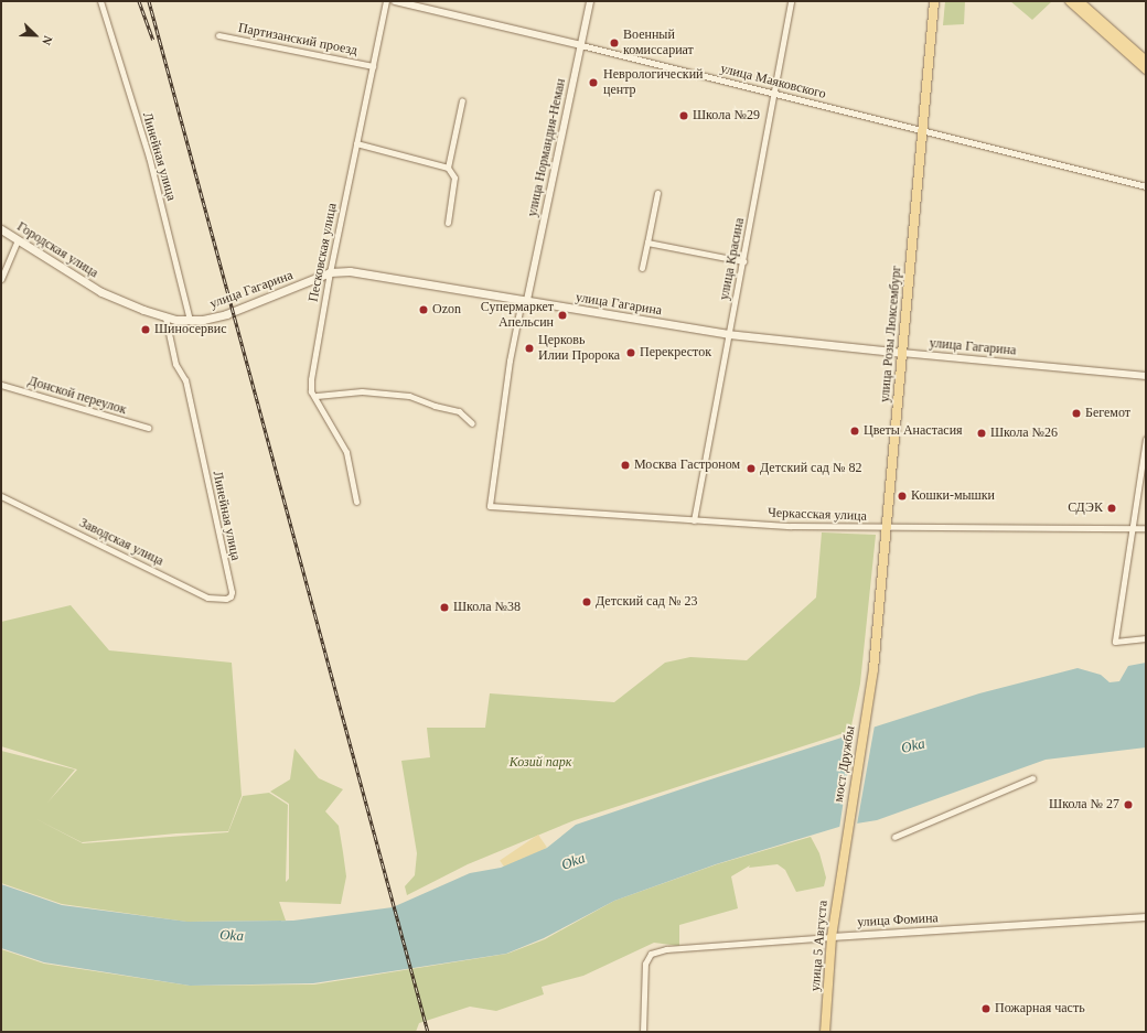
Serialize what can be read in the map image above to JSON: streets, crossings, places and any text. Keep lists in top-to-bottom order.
{
  "streets": {
    "main road": [
      "Городская улица",
      "улица Гагарина",
      "улица Розы Люксембург",
      "мост Дружбы",
      "улица 5 Августа"
    ],
    "street": [
      "Партизанский проезд",
      "улица Маяковского",
      "улица Нормандия-Неман",
      "Линейная улица",
      "Песковская улица",
      "улица Красина",
      "Донской переулок",
      "Черкасская улица",
      "Заводская улица",
      "улица Фомина"
    ]
  },
  "crossings": [
    ["Партизанский проезд", "Песковская улица"],
    ["улица Маяковского", "улица Нормандия-Неман"],
    ["улица Маяковского", "улица Красина"],
    ["улица Маяковского", "улица Розы Люксембург"],
    ["улица Нормандия-Неман", "улица Гагарина"],
    ["улица Нормандия-Неман", "Черкасская улица"],
    ["Линейная улица", "улица Гагарина"],
    ["Линейная улица", "Заводская улица"],
    ["Городская улица", "улица Гагарина"],
    ["Песковская улица", "улица Гагарина"],
    ["улица Красина", "улица Гагарина"],
    ["улица Красина", "Черкасская улица"],
    ["улица Гагарина", "улица Розы Люксембург"],
    ["улица Розы Люксембург", "Черкасская улица"],
    ["улица Розы Люксембург", "мост Дружбы"],
    ["мост Дружбы", "улица 5 Августа"],
    ["улица Фомина", "улица 5 Августа"]
  ],
  "water": ["Oka"],
  "parks": ["Козий парк"],
  "places": [
    "Военный комиссариат",
    "Неврологический центр",
    "Школа №29",
    "Ozon",
    "Супермаркет Апельсин",
    "Шиносервис",
    "Церковь Илии Пророка",
    "Перекресток",
    "Бегемот",
    "Цветы Анастасия",
    "Школа №26",
    "Москва Гастроном",
    "Детский сад № 82",
    "Кошки-мышки",
    "СДЭК",
    "Детский сад № 23",
    "Школа №38",
    "Школа № 27",
    "Пожарная часть"
  ],
  "north": "bottom right"
}
